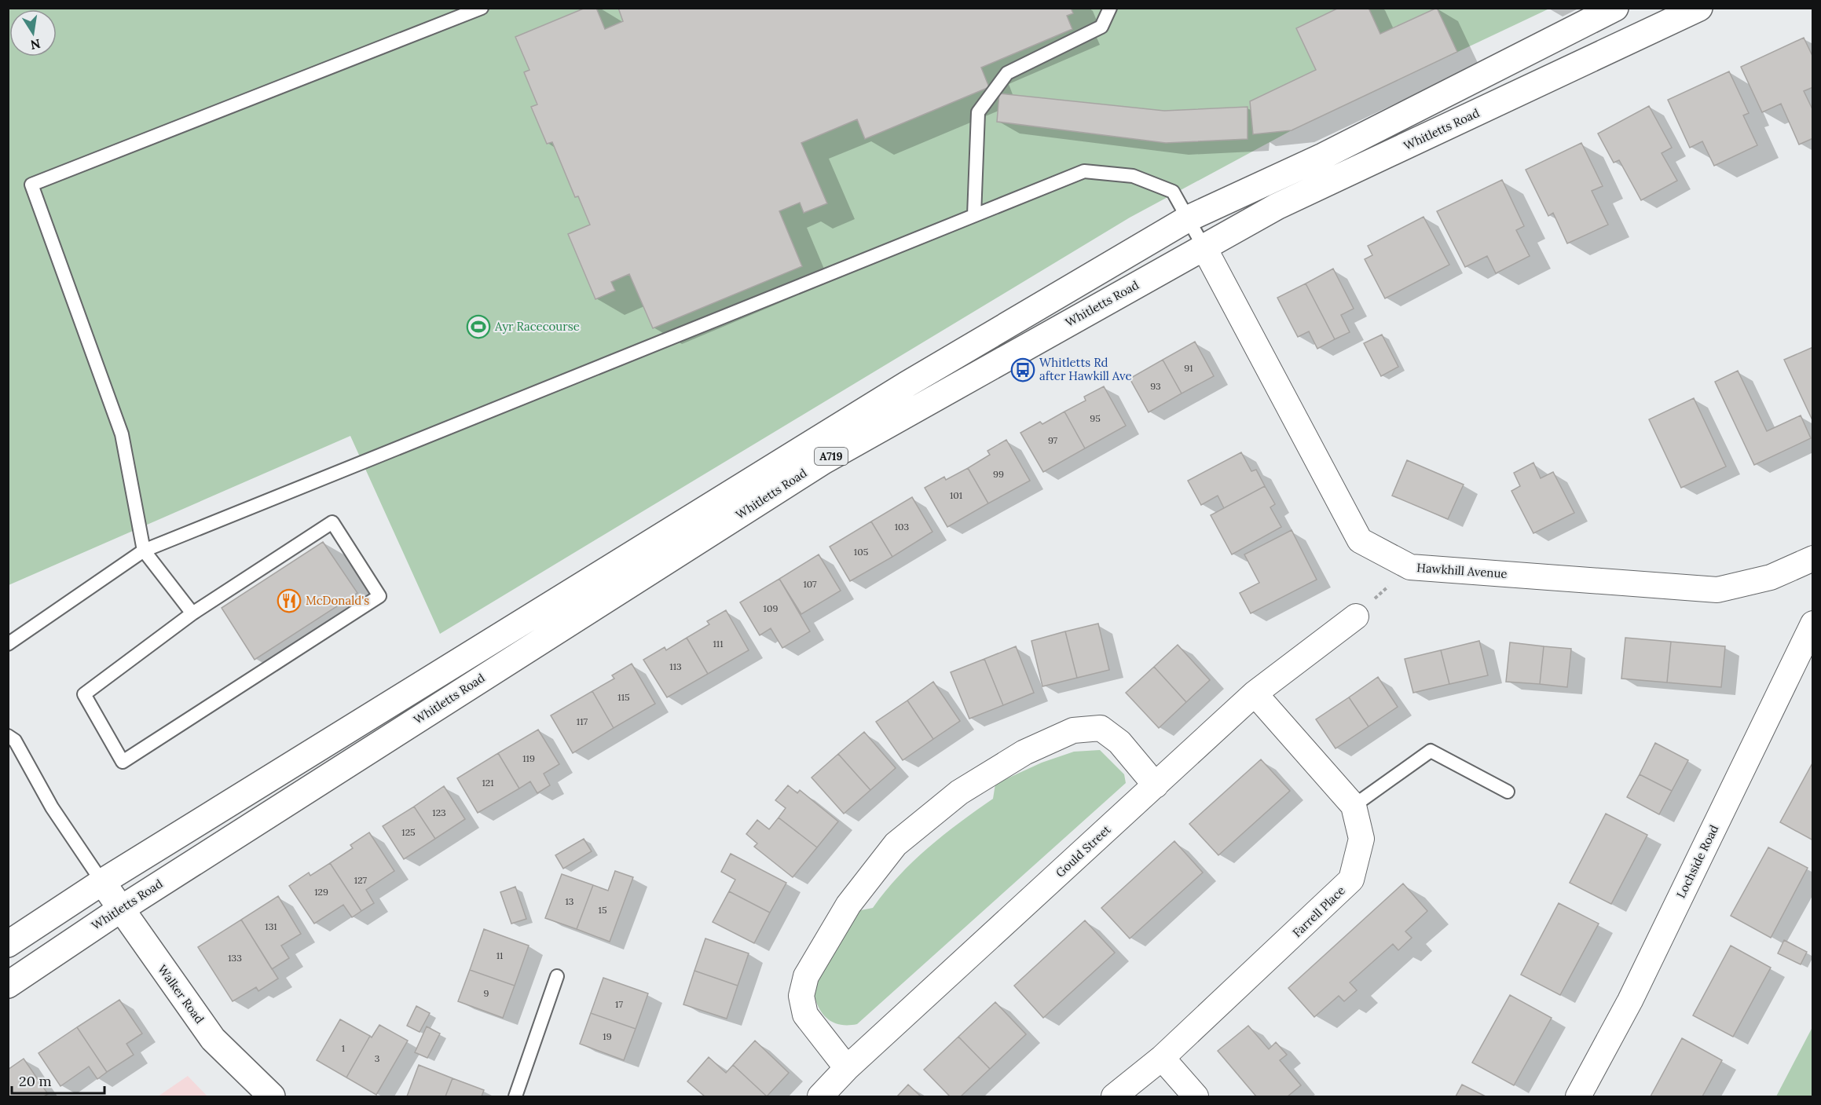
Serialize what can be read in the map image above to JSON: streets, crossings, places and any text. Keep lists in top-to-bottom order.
{
  "streets": {
    "main road": ["Whitletts Road", "A719", "Walker Road"],
    "street": [
      "Hawkhill Avenue",
      "Gould Street",
      "Lochside Road",
      "Farrell Place"
    ]
  },
  "crossings": [
    ["Whitletts Road", "Hawkhill Avenue"],
    ["Whitletts Road", "Walker Road"],
    ["Gould Street", "Farrell Place"]
  ],
  "places": {
    "sports": ["Ayr Racecourse"],
    "bus stop": ["Whitletts Rd after Hawkill Ave"],
    "restaurant": ["McDonald's"]
  },
  "house_numbers": [
    "91",
    "93",
    "95",
    "97",
    "99",
    "101",
    "103",
    "105",
    "107",
    "109",
    "111",
    "113",
    "115",
    "117",
    "119",
    "121",
    "123",
    "125",
    "127",
    "129",
    "13",
    "15",
    "131",
    "11",
    "133",
    "9",
    "17",
    "19",
    "1",
    "3"
  ],
  "scale_bar": "20 m",
  "north": "bottom"
}
